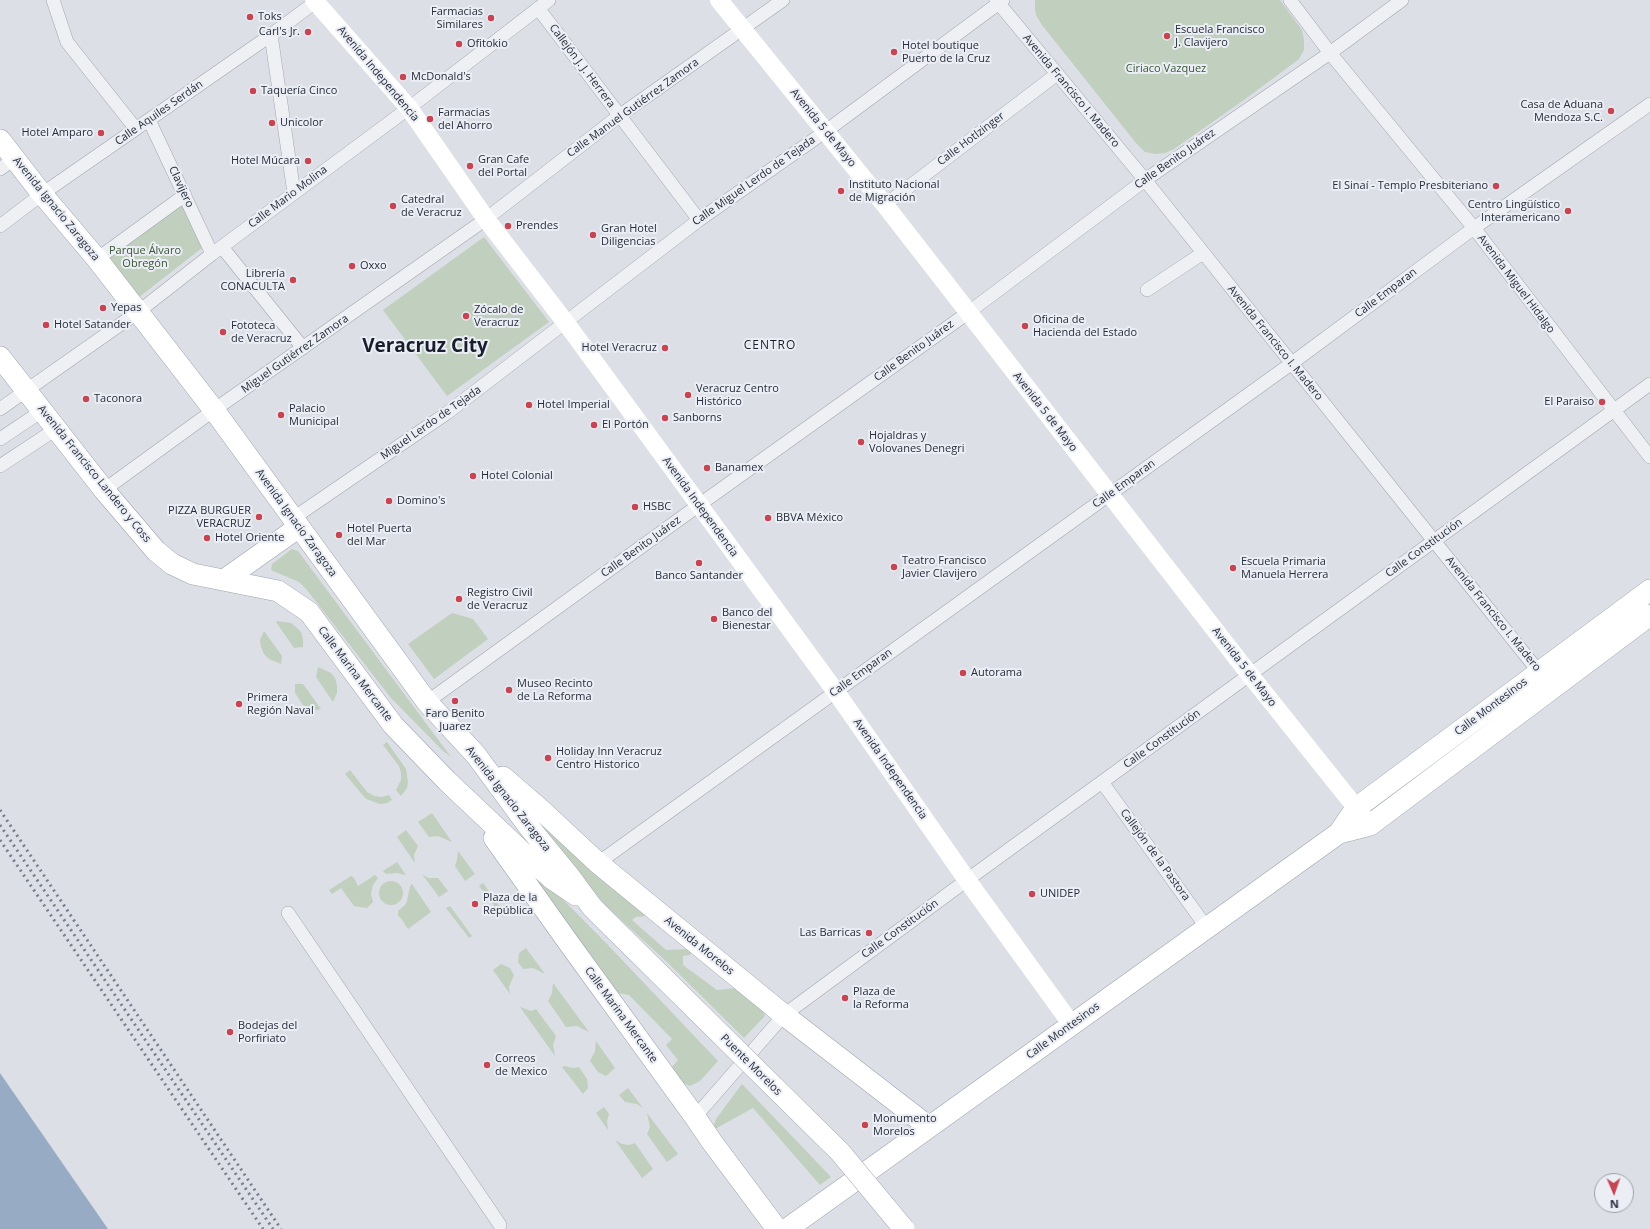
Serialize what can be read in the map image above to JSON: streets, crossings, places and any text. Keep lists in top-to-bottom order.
{
  "streets": {
    "main road": [
      "Avenida Ignacio Zaragoza",
      "Avenida Francisco Landero y Coss",
      "Calle Marina Mercante",
      "Calle Montesinos",
      "Avenida Morelos",
      "Puente Morelos"
    ],
    "street": [
      "Callejón J. J. Herrera",
      "Avenida Independencia",
      "Avenida Francisco I. Madero",
      "Calle Manuel Gutiérrez Zamora",
      "Calle Aquiles Serdán",
      "Avenida 5 de Mayo",
      "Calle Hotlzinger",
      "Calle Benito Juárez",
      "Calle Miguel Lerdo de Tejada",
      "Clavijero",
      "Calle Mario Molina",
      "Avenida Miguel Hidalgo",
      "Calle Emparan",
      "Miguel Gutiérrez Zamora",
      "Miguel Lerdo de Tejada",
      "Calle Constitución",
      "Callejón de la Pastora"
    ]
  },
  "crossings": [
    ["Callejón J. J. Herrera", "Calle Manuel Gutiérrez Zamora"],
    ["Callejón J. J. Herrera", "Calle Miguel Lerdo de Tejada"],
    ["Callejón J. J. Herrera", "Calle Mario Molina"],
    ["Avenida Independencia", "Calle Manuel Gutiérrez Zamora"],
    ["Avenida Independencia", "Calle Aquiles Serdán"],
    ["Avenida Independencia", "Calle Benito Juárez"],
    ["Avenida Independencia", "Calle Miguel Lerdo de Tejada"],
    ["Avenida Independencia", "Calle Mario Molina"],
    ["Avenida Independencia", "Calle Emparan"],
    ["Avenida Independencia", "Miguel Gutiérrez Zamora"],
    ["Avenida Independencia", "Miguel Lerdo de Tejada"],
    ["Avenida Independencia", "Calle Constitución"],
    ["Avenida Independencia", "Calle Montesinos"],
    ["Avenida Francisco I. Madero", "Calle Hotlzinger"],
    ["Avenida Francisco I. Madero", "Calle Benito Juárez"],
    ["Avenida Francisco I. Madero", "Calle Miguel Lerdo de Tejada"],
    ["Avenida Francisco I. Madero", "Calle Emparan"],
    ["Avenida Francisco I. Madero", "Calle Constitución"],
    ["Avenida Francisco I. Madero", "Calle Montesinos"],
    ["Calle Manuel Gutiérrez Zamora", "Avenida 5 de Mayo"],
    ["Calle Manuel Gutiérrez Zamora", "Miguel Gutiérrez Zamora"],
    ["Calle Aquiles Serdán", "Clavijero"],
    ["Calle Aquiles Serdán", "Avenida Ignacio Zaragoza"],
    ["Avenida 5 de Mayo", "Calle Hotlzinger"],
    ["Avenida 5 de Mayo", "Calle Benito Juárez"],
    ["Avenida 5 de Mayo", "Calle Miguel Lerdo de Tejada"],
    ["Avenida 5 de Mayo", "Calle Emparan"],
    ["Avenida 5 de Mayo", "Calle Constitución"],
    ["Avenida 5 de Mayo", "Calle Montesinos"],
    ["Calle Benito Juárez", "Avenida Ignacio Zaragoza"],
    ["Calle Benito Juárez", "Avenida Miguel Hidalgo"],
    ["Calle Miguel Lerdo de Tejada", "Miguel Lerdo de Tejada"],
    ["Clavijero", "Calle Mario Molina"],
    ["Clavijero", "Miguel Gutiérrez Zamora"],
    ["Calle Mario Molina", "Avenida Ignacio Zaragoza"],
    ["Calle Mario Molina", "Avenida Francisco Landero y Coss"],
    ["Avenida Ignacio Zaragoza", "Miguel Gutiérrez Zamora"],
    ["Avenida Ignacio Zaragoza", "Miguel Lerdo de Tejada"],
    ["Avenida Ignacio Zaragoza", "Calle Marina Mercante"],
    ["Avenida Ignacio Zaragoza", "Avenida Morelos"],
    ["Avenida Ignacio Zaragoza", "Puente Morelos"],
    ["Avenida Miguel Hidalgo", "Calle Emparan"],
    ["Avenida Miguel Hidalgo", "Calle Constitución"],
    ["Calle Emparan", "Avenida Morelos"],
    ["Miguel Gutiérrez Zamora", "Avenida Francisco Landero y Coss"],
    ["Avenida Francisco Landero y Coss", "Calle Marina Mercante"],
    ["Calle Constitución", "Calle Marina Mercante"],
    ["Calle Constitución", "Callejón de la Pastora"],
    ["Calle Constitución", "Avenida Morelos"],
    ["Calle Marina Mercante", "Puente Morelos"],
    ["Calle Montesinos", "Callejón de la Pastora"],
    ["Calle Montesinos", "Avenida Morelos"]
  ],
  "districts": ["CENTRO", "Veracruz City"],
  "parks": ["Ciriaco Vazquez", "Parque Álvaro Obregón"],
  "places": [
    "Toks",
    "Farmacias Similares",
    "Carl's Jr.",
    "Escuela Francisco J. Clavijero",
    "Ofitokio",
    "Hotel boutique Puerto de la Cruz",
    "McDonald's",
    "Taquería Cinco",
    "Casa de Aduana Mendoza S.C.",
    "Farmacias del Ahorro",
    "Unicolor",
    "Hotel Amparo",
    "Hotel Múcara",
    "Gran Cafe del Portal",
    "El Sinaí - Templo Presbiteriano",
    "Instituto Nacional de Migración",
    "Catedral de Veracruz",
    "Centro Lingüístico Interamericano",
    "Prendes",
    "Gran Hotel Diligencias",
    "Oxxo",
    "Librería CONACULTA",
    "Yepas",
    "Zócalo de Veracruz",
    "Hotel Satander",
    "Oficina de Hacienda del Estado",
    "Fototeca de Veracruz",
    "Hotel Veracruz",
    "Veracruz Centro Histórico",
    "Taconora",
    "El Paraiso",
    "Hotel Imperial",
    "Palacio Municipal",
    "Sanborns",
    "El Portón",
    "Hojaldras y Volovanes Denegri",
    "Banamex",
    "Hotel Colonial",
    "Domino's",
    "HSBC",
    "PIZZA BURGUER VERACRUZ",
    "BBVA México",
    "Hotel Puerta del Mar",
    "Hotel Oriente",
    "Banco Santander",
    "Teatro Francisco Javier Clavijero",
    "Escuela Primaria Manuela Herrera",
    "Registro Civil de Veracruz",
    "Banco del Bienestar",
    "Autorama",
    "Museo Recinto de La Reforma",
    "Faro Benito Juarez",
    "Primera Región Naval",
    "Holiday Inn Veracruz Centro Historico",
    "UNIDEP",
    "Plaza de la República",
    "Las Barricas",
    "Plaza de la Reforma",
    "Bodejas del Porfiriato",
    "Correos de Mexico",
    "Monumento Morelos"
  ],
  "north": "bottom"
}
